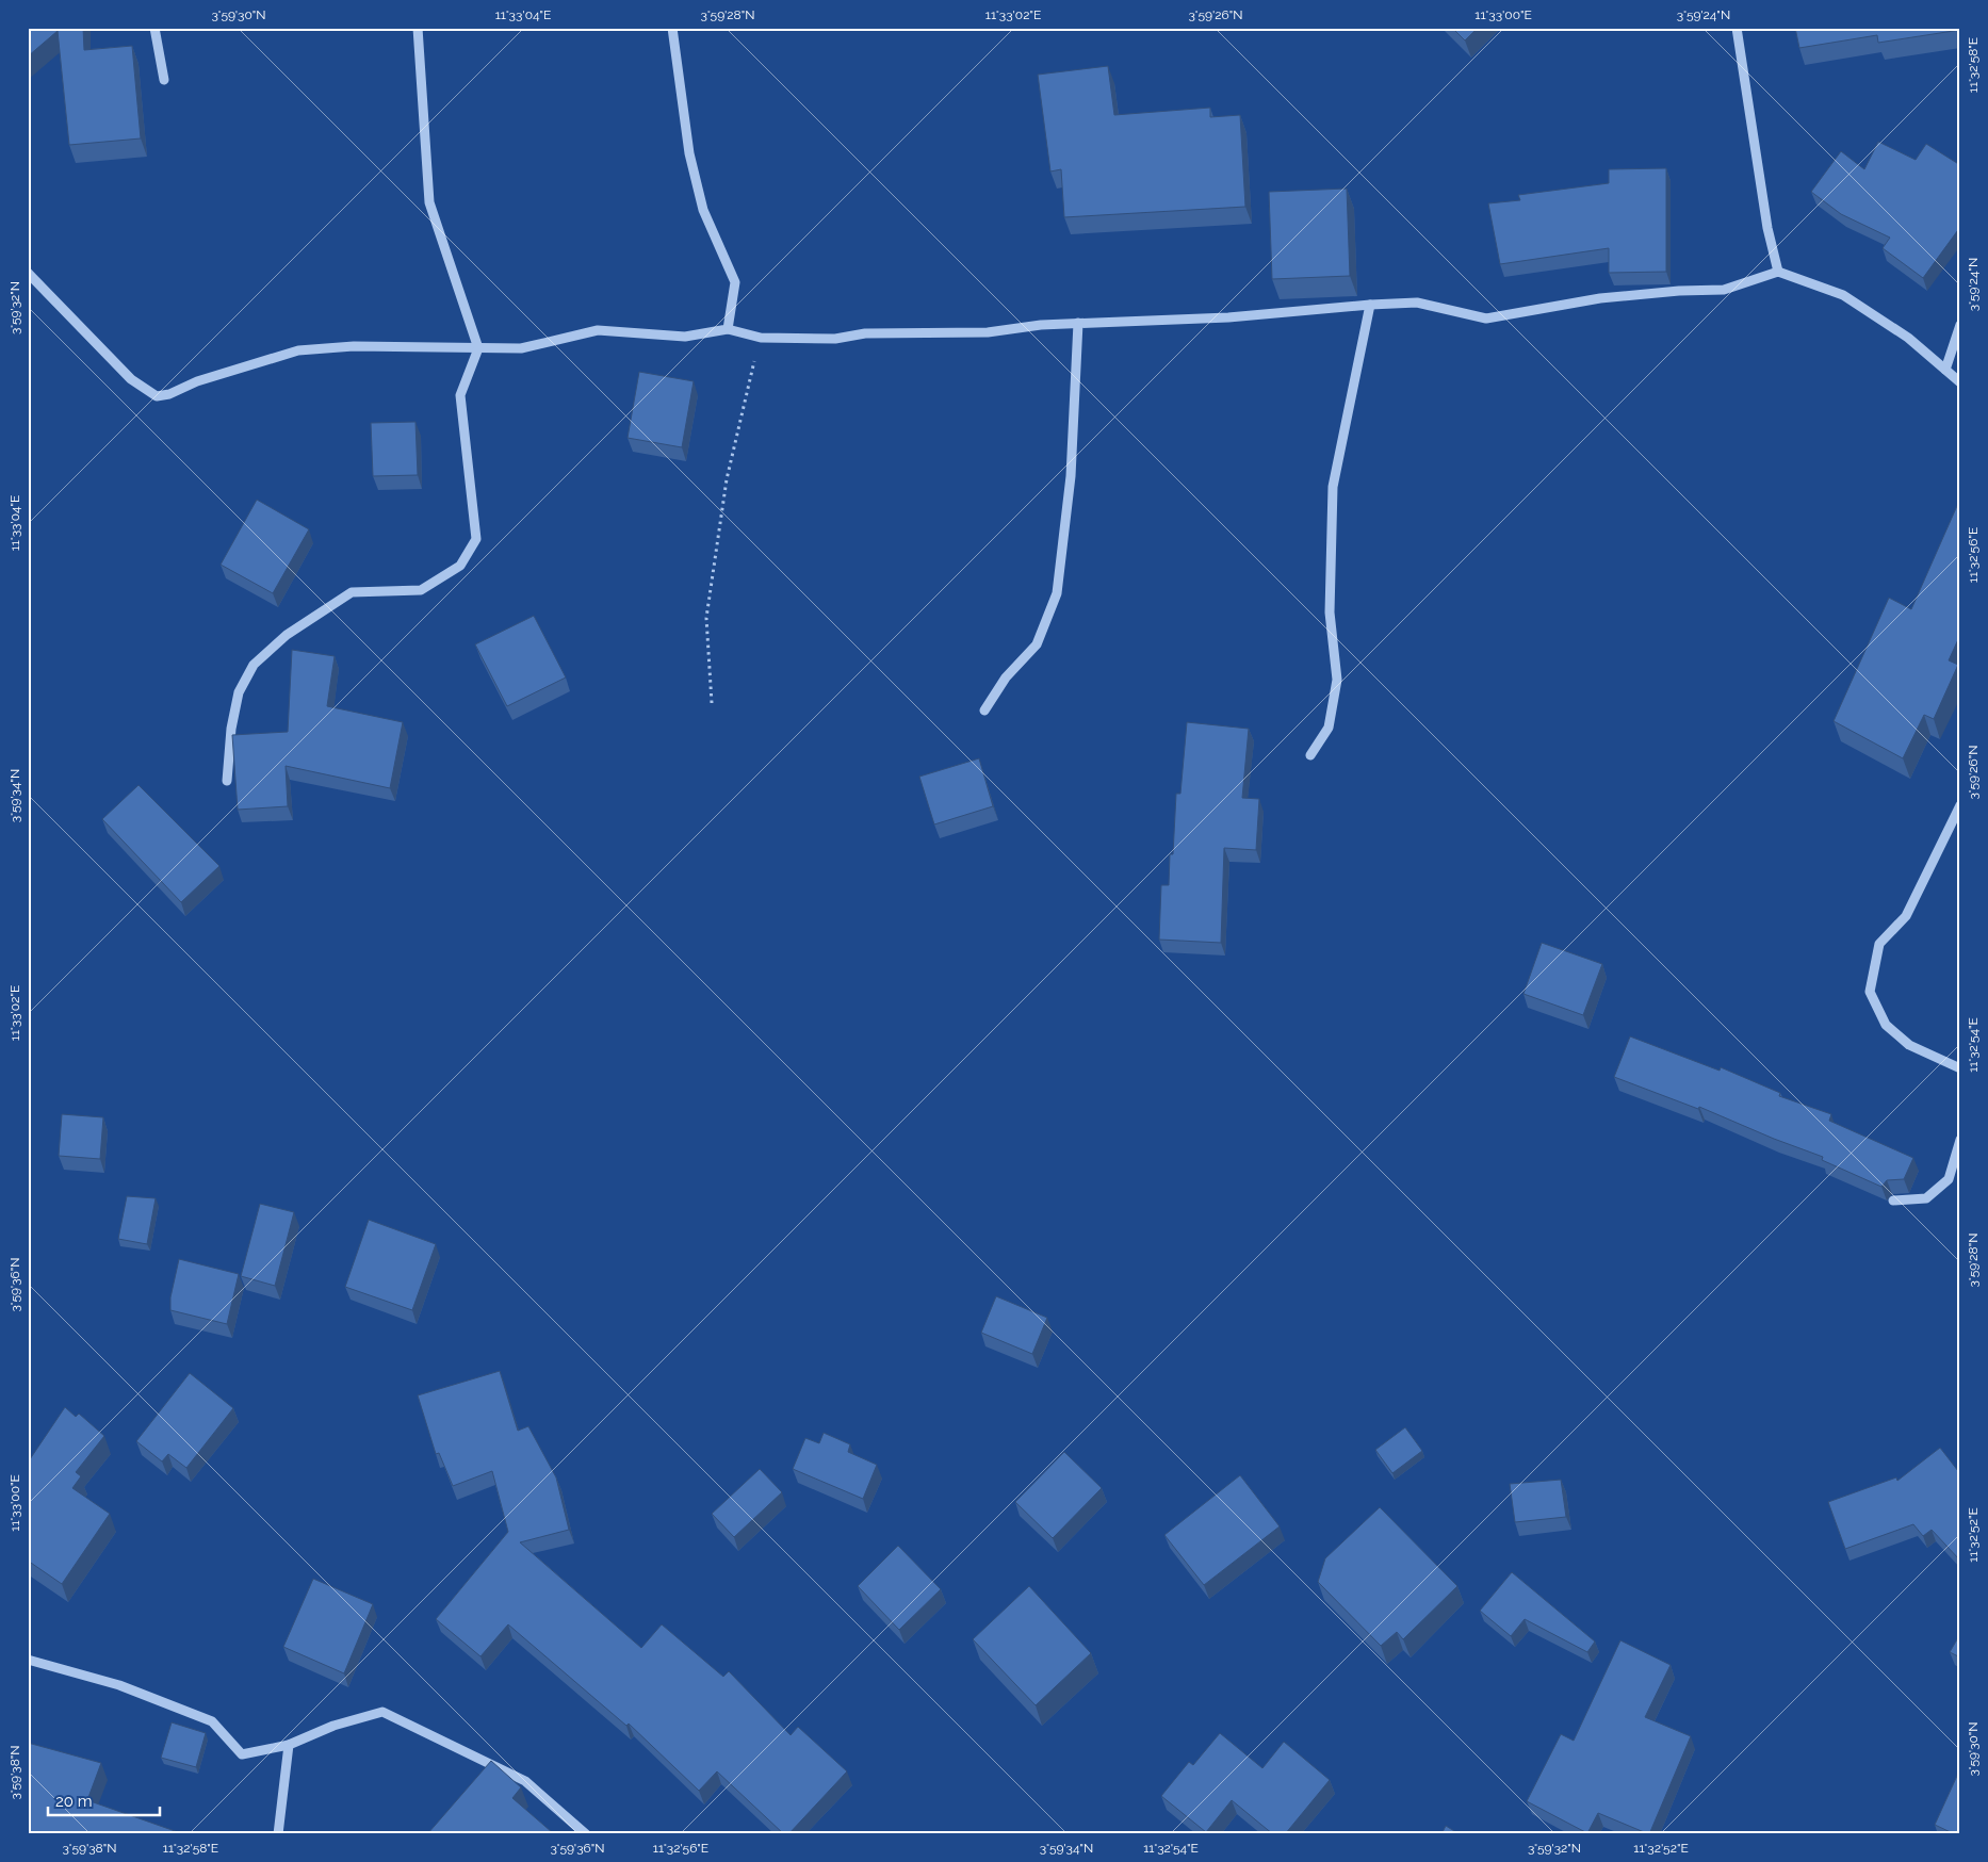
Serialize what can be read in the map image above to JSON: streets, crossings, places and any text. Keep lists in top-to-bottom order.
{
  "scale_bar": "20 m",
  "coordinates": [
    "3°59'30\"N",
    "11°33'04\"E",
    "3°59'28\"N",
    "11°33'02\"E",
    "3°59'26\"N",
    "11°33'00\"E",
    "3°59'24\"N",
    "11°32'58\"E",
    "3°59'32\"N",
    "11°32'56\"E",
    "3°59'34\"N",
    "11°32'54\"E",
    "3°59'36\"N",
    "11°32'52\"E",
    "3°59'38\"N"
  ]
}
